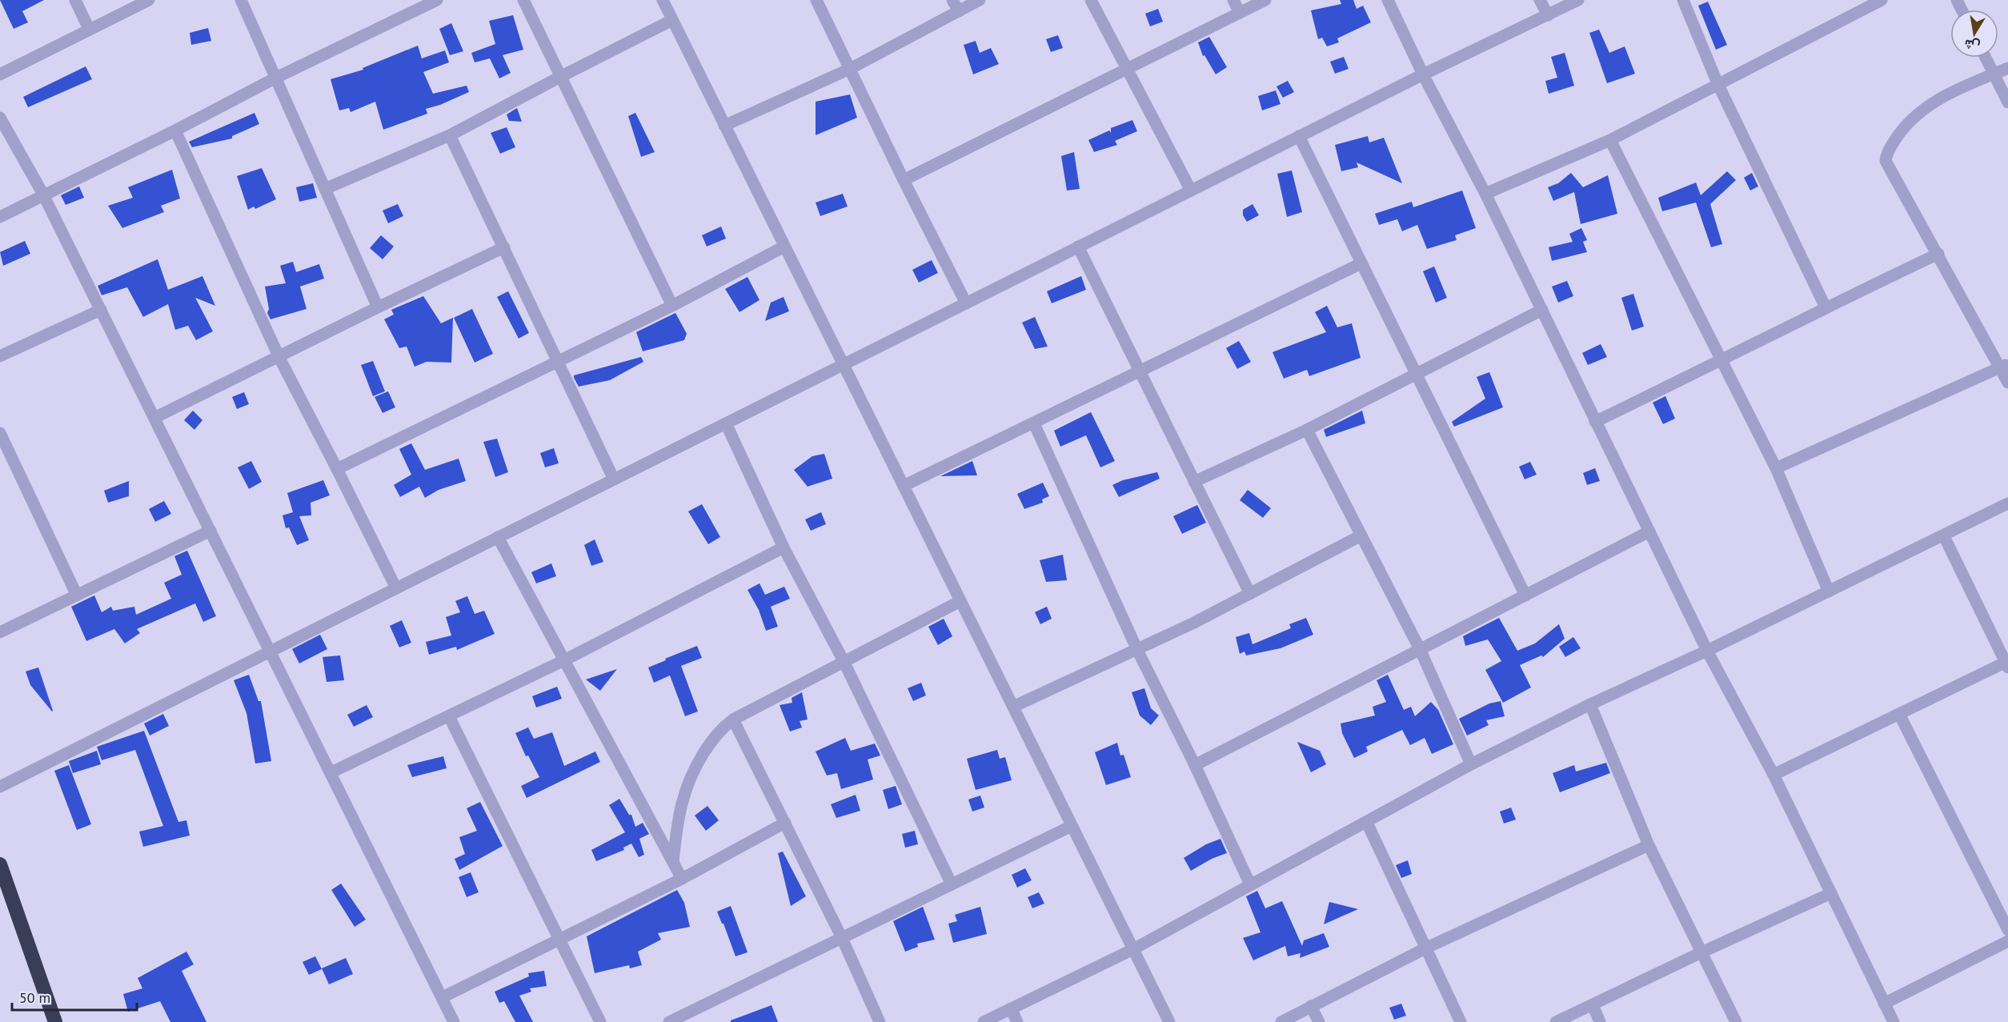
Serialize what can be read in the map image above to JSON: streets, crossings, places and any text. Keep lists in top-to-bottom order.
{
  "scale_bar": "50 m",
  "north": "bottom"
}
